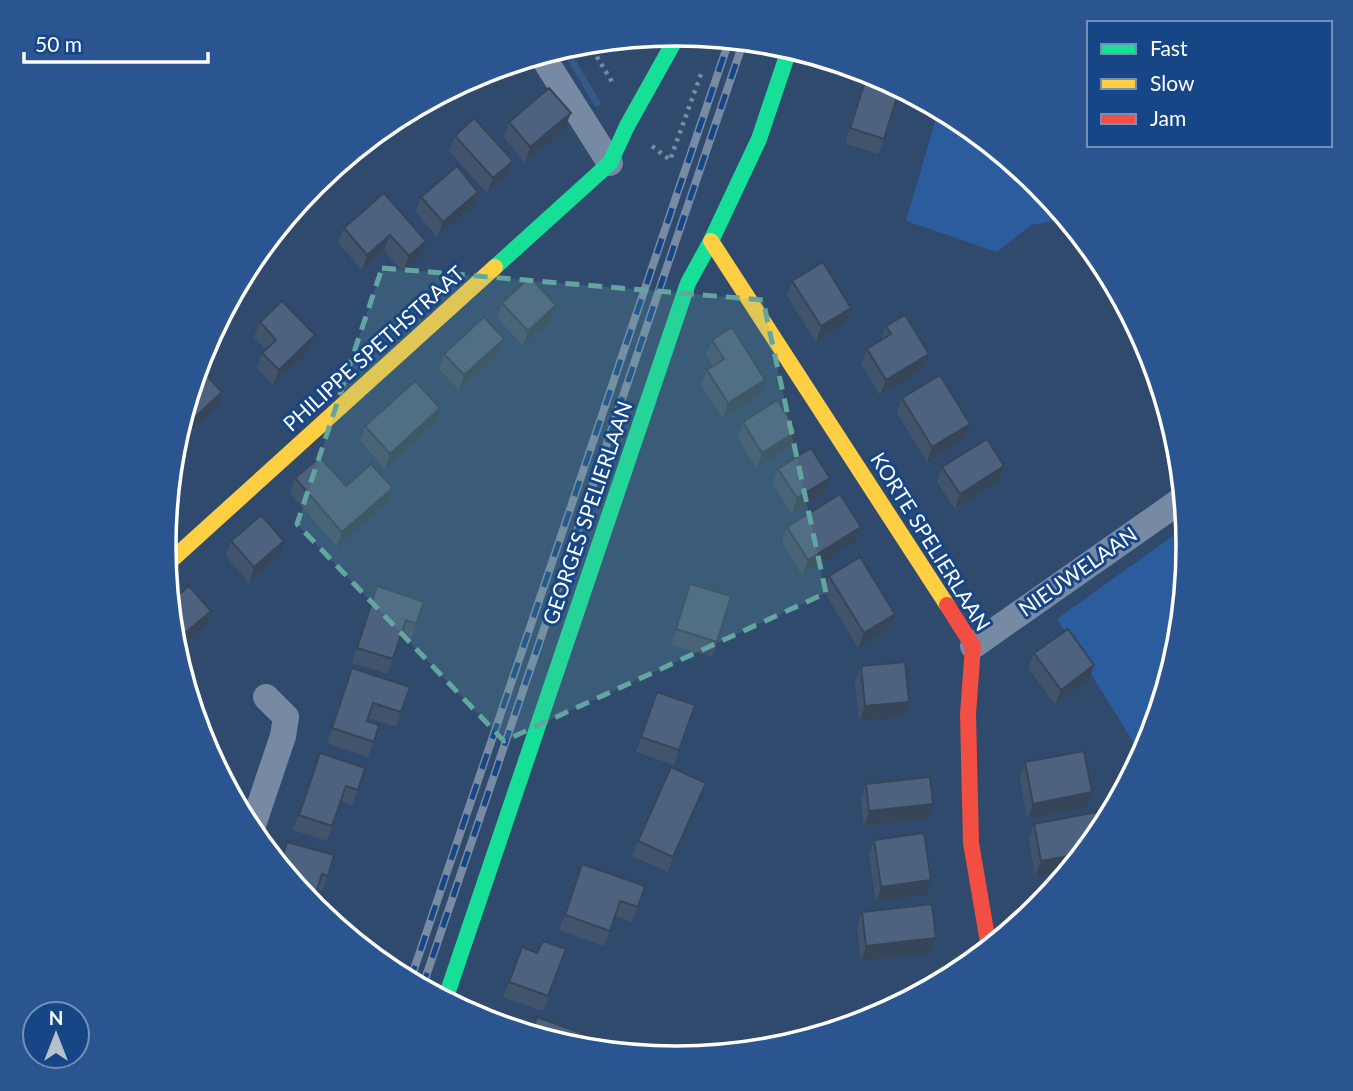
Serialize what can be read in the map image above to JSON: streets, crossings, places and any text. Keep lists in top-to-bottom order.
{
  "streets": {
    "street": [
      "PHILIPPE SPETHSTRAAT",
      "GEORGES SPELIERLAAN",
      "KORTE SPELIERLAAN",
      "NIEUWELAAN"
    ]
  },
  "crossings": [
    ["GEORGES SPELIERLAAN", "KORTE SPELIERLAAN"],
    ["KORTE SPELIERLAAN", "NIEUWELAAN"]
  ],
  "legend": ["Fast", "Slow", "Jam"],
  "scale_bar": "50 m",
  "north": "top"
}
